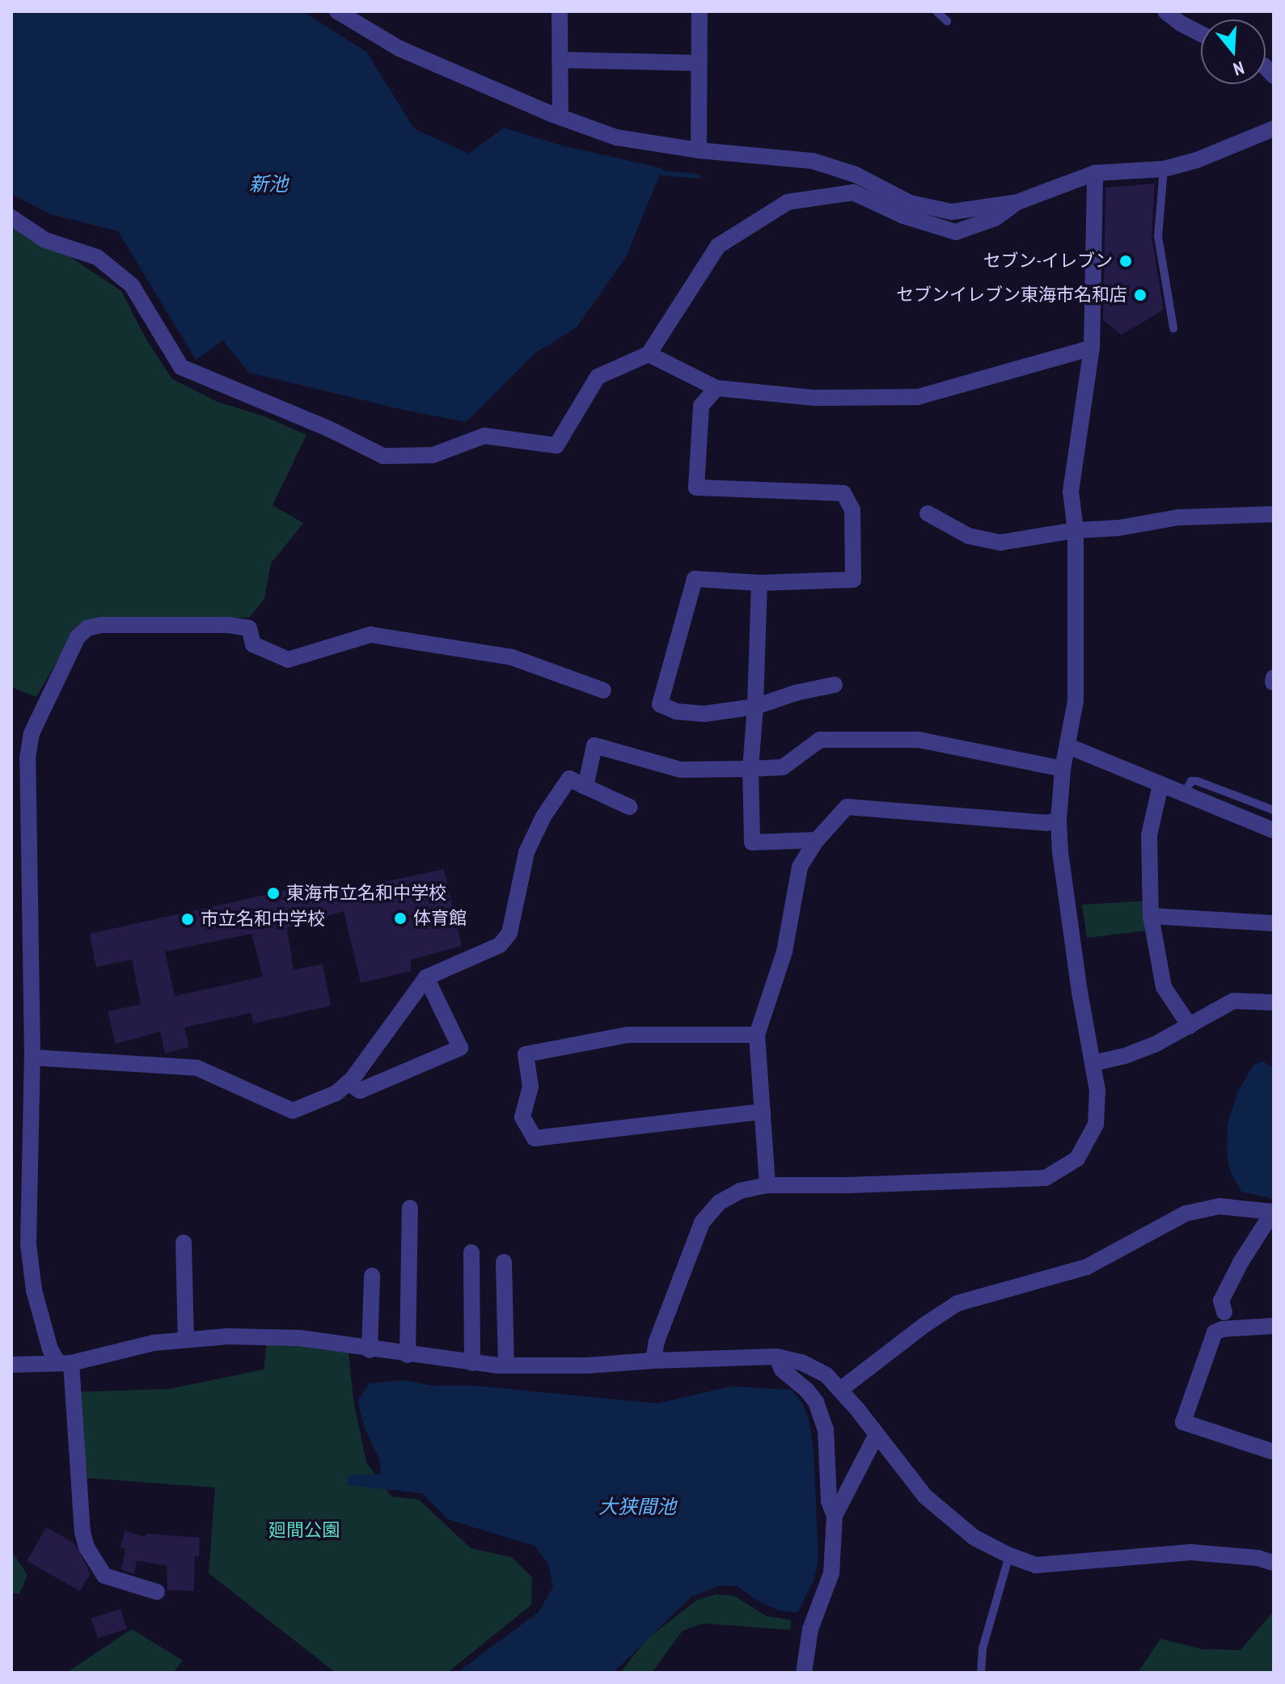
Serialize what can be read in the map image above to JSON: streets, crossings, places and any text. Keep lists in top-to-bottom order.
{
  "water": ["新池", "大狭間池"],
  "parks": ["廻間公園"],
  "places": [
    "セブン-イレブン",
    "セブンイレブン東海市名和店",
    "東海市立名和中学校",
    "体育館",
    "市立名和中学校"
  ],
  "north": "bottom"
}
